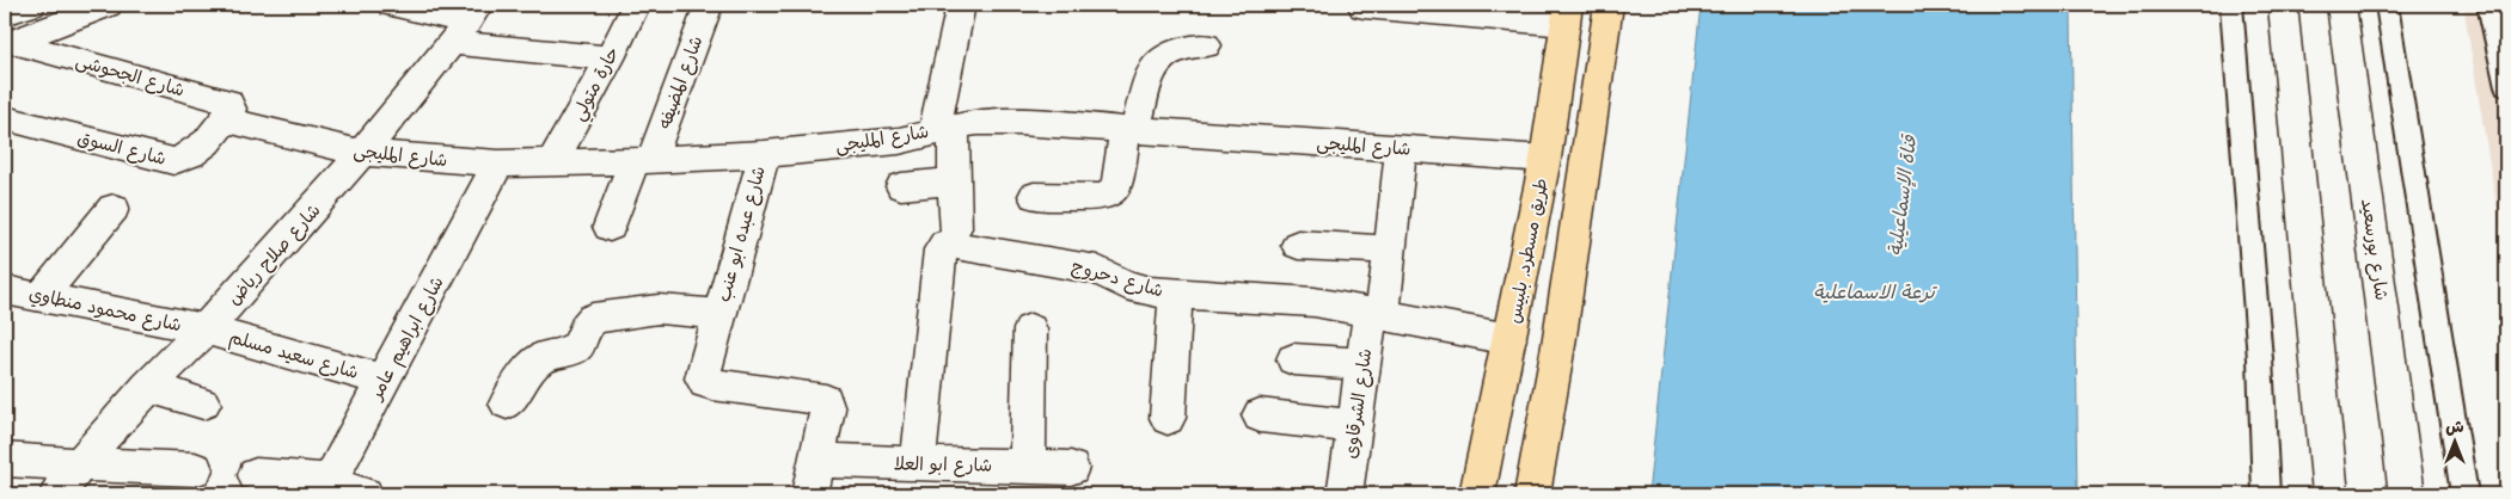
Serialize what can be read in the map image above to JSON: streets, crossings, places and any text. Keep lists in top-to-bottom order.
{
  "streets": {
    "main road": ["طريق مسطرد, بلبيس"],
    "street": [
      "شارع الجحوشى",
      "شارع المضيفه",
      "حارة متولي",
      "شارع المليجى",
      "شارع السوق",
      "شارع عبده ابو عنب",
      "شارع بورسعيد",
      "شارع صلاح رياض",
      "شارع دحروج",
      "شارع محمود منطاوي",
      "شارع ابراهيم عامر",
      "شارع سعيد مسلم",
      "شارع الشرقاوى",
      "شارع ابو العلا"
    ]
  },
  "crossings": [
    ["شارع الجحوشى", "شارع المليجى"],
    ["شارع الجحوشى", "شارع السوق"],
    ["شارع المضيفه", "شارع المليجى"],
    ["حارة متولي", "شارع المليجى"],
    ["شارع المليجى", "شارع السوق"],
    ["شارع المليجى", "شارع عبده ابو عنب"],
    ["شارع المليجى", "طريق مسطرد, بلبيس"],
    ["شارع المليجى", "شارع صلاح رياض"],
    ["شارع المليجى", "شارع ابراهيم عامر"],
    ["شارع المليجى", "شارع الشرقاوى"],
    ["شارع عبده ابو عنب", "شارع ابو العلا"],
    ["طريق مسطرد, بلبيس", "شارع دحروج"],
    ["شارع صلاح رياض", "شارع محمود منطاوي"],
    ["شارع صلاح رياض", "شارع سعيد مسلم"],
    ["شارع دحروج", "شارع الشرقاوى"],
    ["شارع دحروج", "شارع ابو العلا"],
    ["شارع محمود منطاوي", "شارع سعيد مسلم"],
    ["شارع ابراهيم عامر", "شارع سعيد مسلم"]
  ],
  "water": ["قناة الإسماعيلية", "ترعة الاسماعلية"],
  "north": "top"
}
